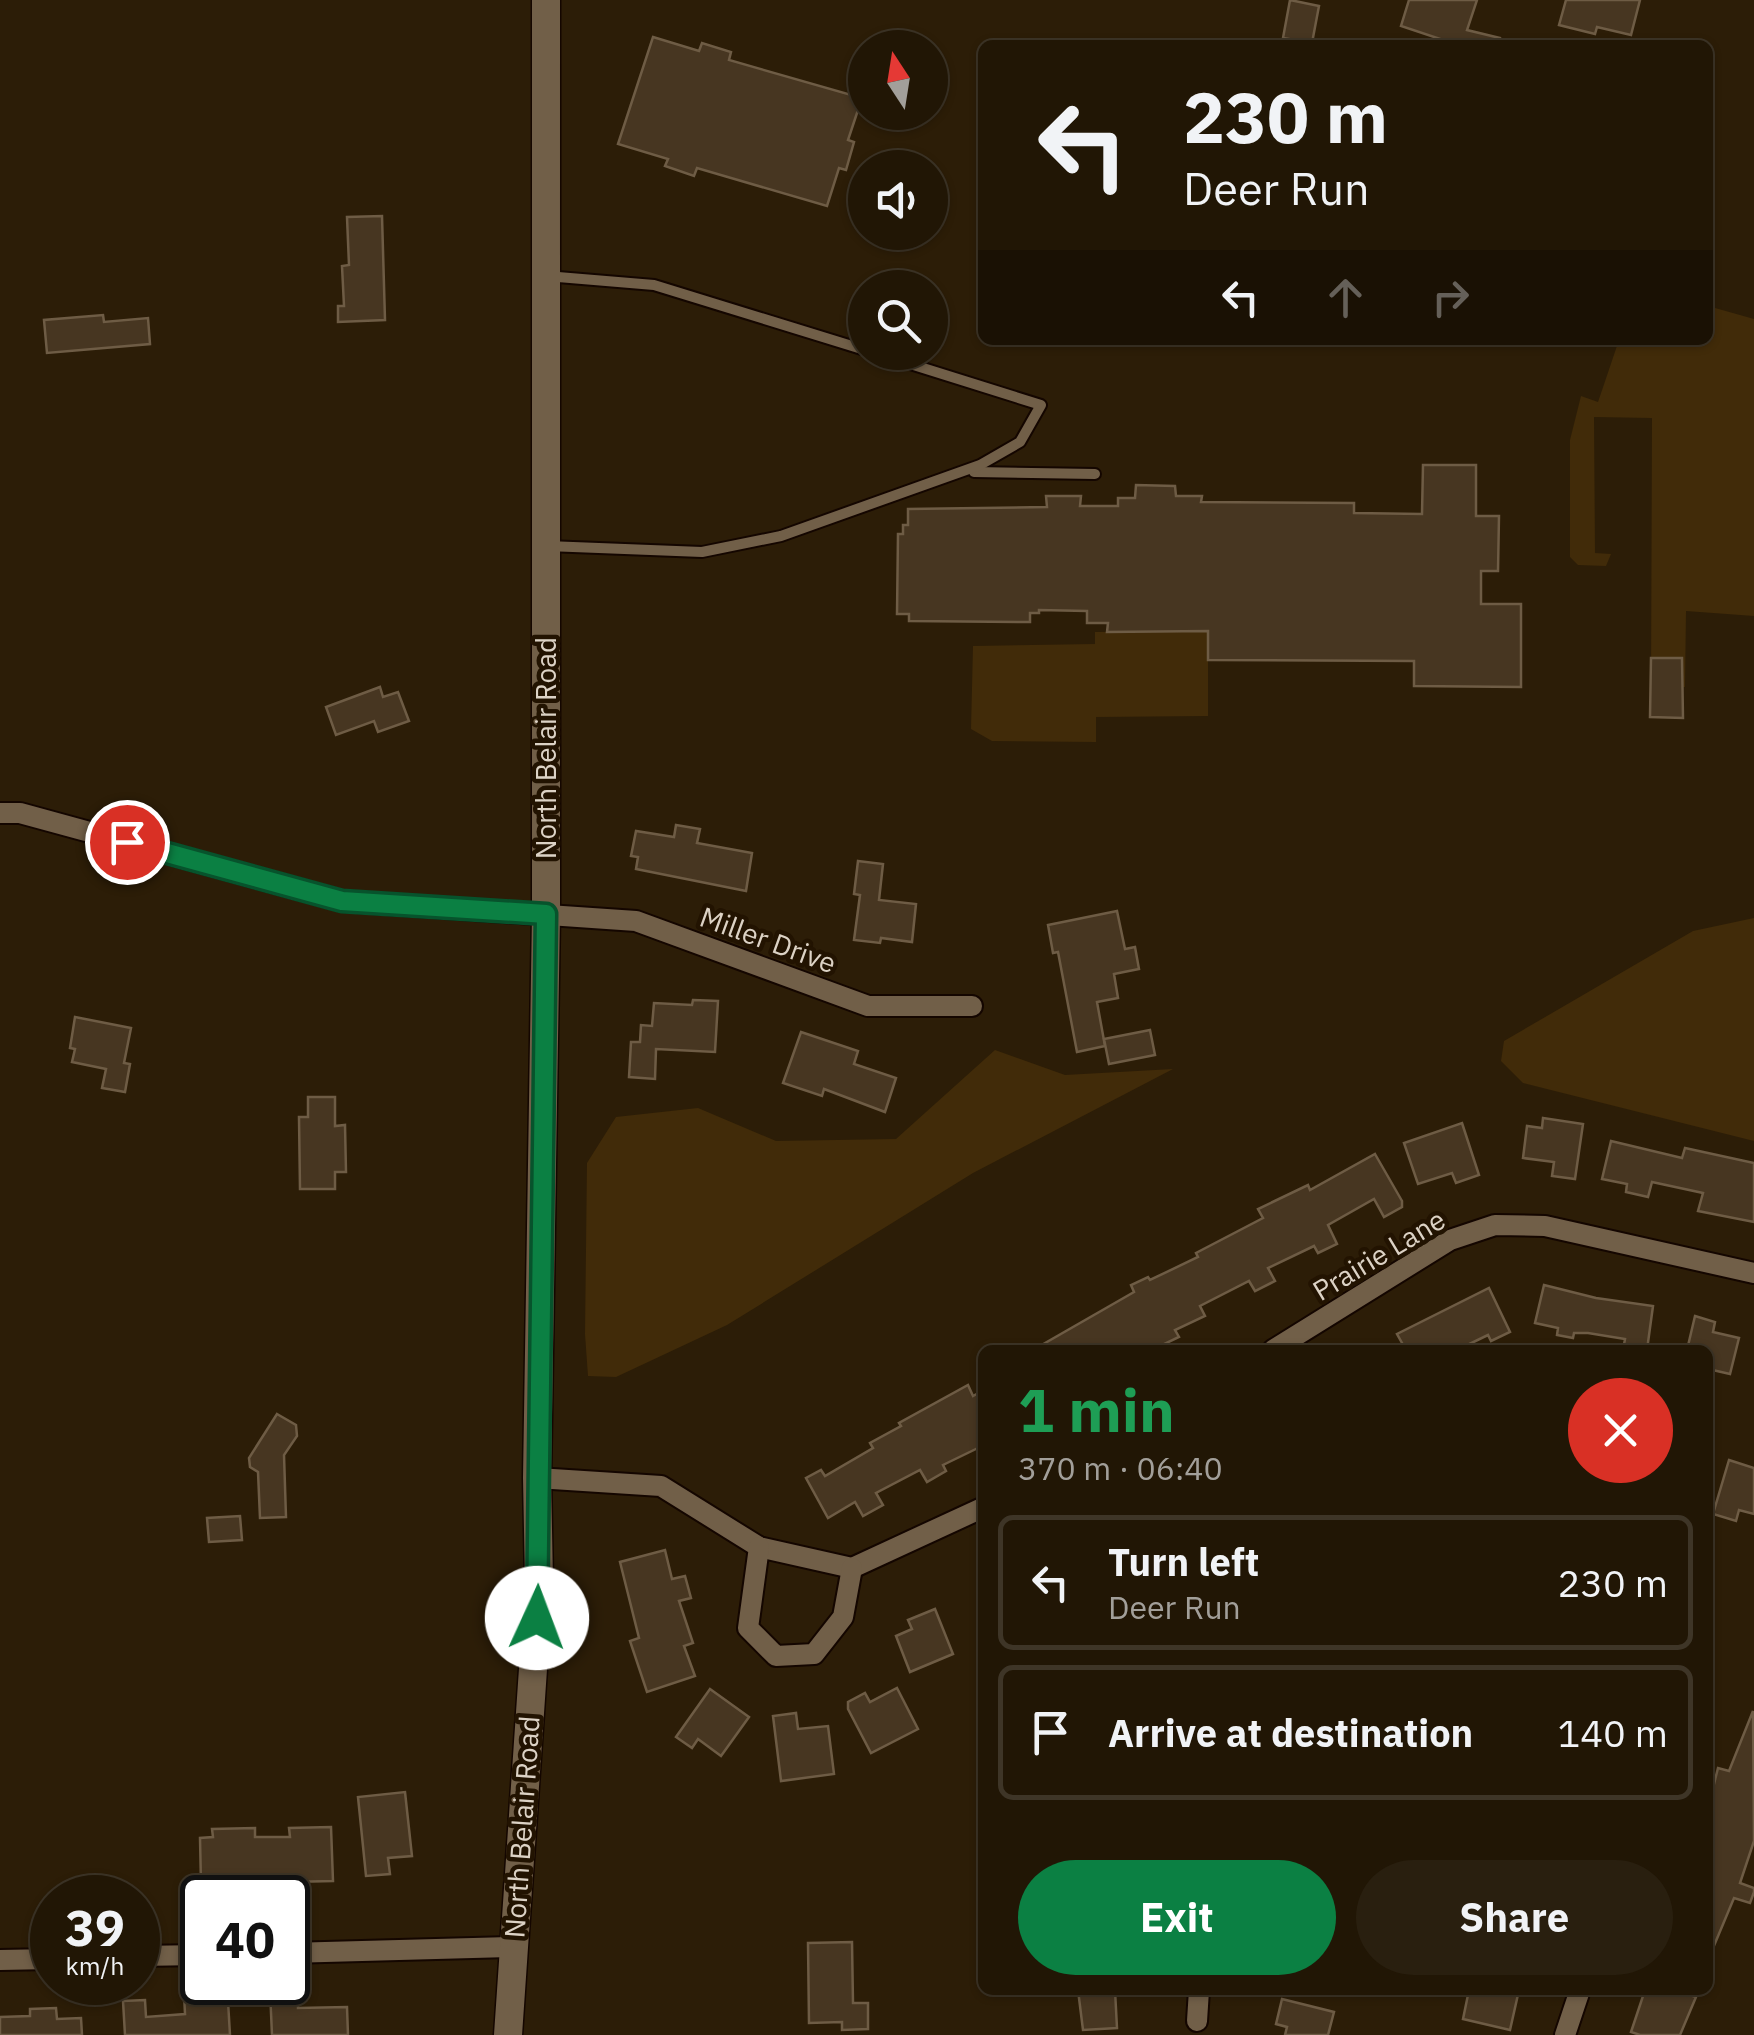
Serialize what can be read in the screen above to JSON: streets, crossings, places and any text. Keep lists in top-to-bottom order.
{
  "streets": {
    "street": ["North Belair Road", "Miller Drive", "Prairie Lane"]
  },
  "crossings": [
    ["North Belair Road", "Miller Drive"]
  ],
  "north": "top",
  "page": {
    "turn": ["230 m", "Deer Run"],
    "heading": ["1 min", "370 m · 06:40"],
    "list": [
      {
        "name": "Turn left",
        "note": "Deer Run",
        "value": "230 m"
      },
      {
        "name": "Arrive at destination",
        "value": "140 m"
      }
    ],
    "buttons": ["Exit", "Share"],
    "speed": "39 km/h",
    "limit": "40"
  }
}
